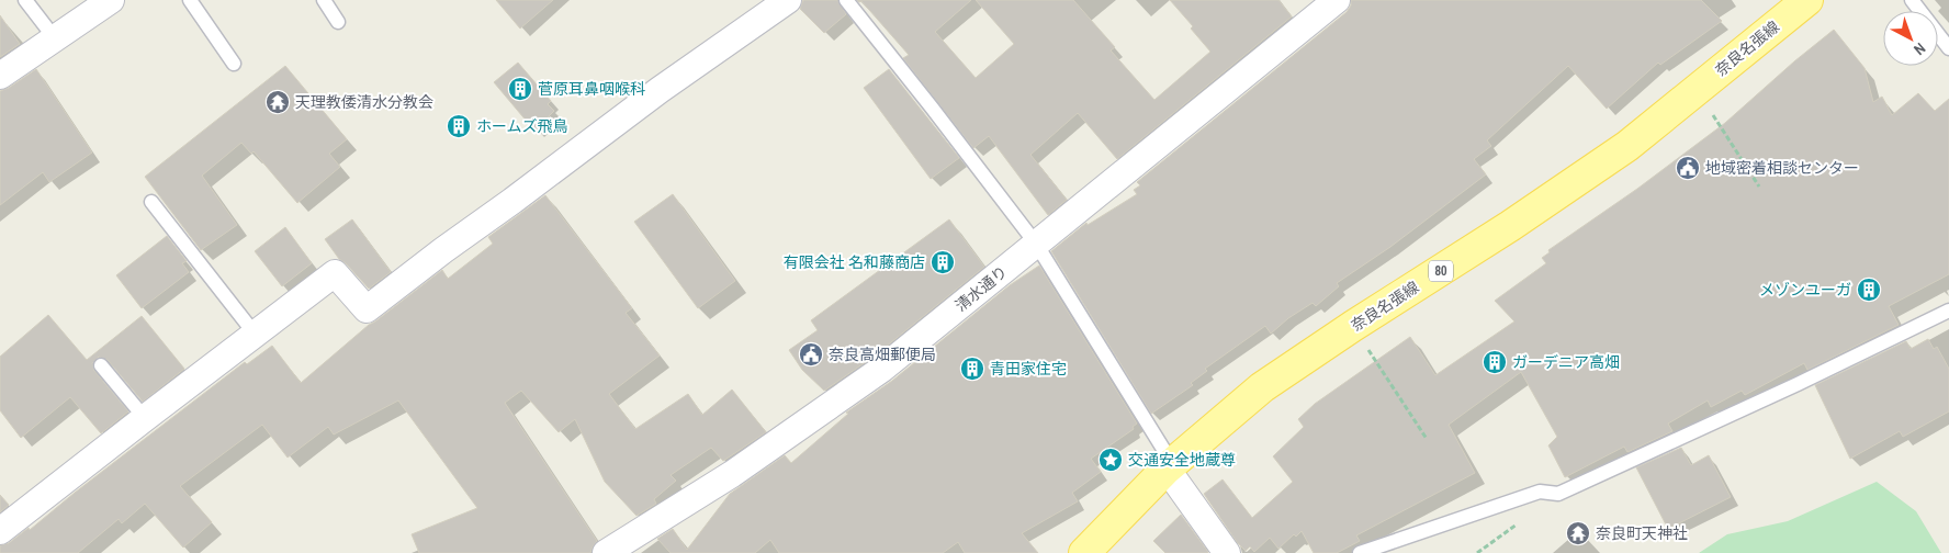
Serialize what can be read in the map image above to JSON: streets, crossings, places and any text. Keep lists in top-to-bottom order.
{
  "streets": {
    "main road": ["奈良名張線", "80"],
    "street": ["清水通り"]
  },
  "places": {
    "building": [
      "菅原耳鼻咽喉科",
      "ホームズ飛鳥",
      "有限会社 名和藤商店",
      "メゾンユーガ",
      "ガーデニア高畑",
      "青田家住宅"
    ],
    "temple": ["天理教倭清水分教会", "奈良町天神社"],
    "public building": ["地域密着相談センター", "奈良高畑郵便局"],
    "place": ["交通安全地蔵尊"]
  },
  "north": "bottom right"
}
